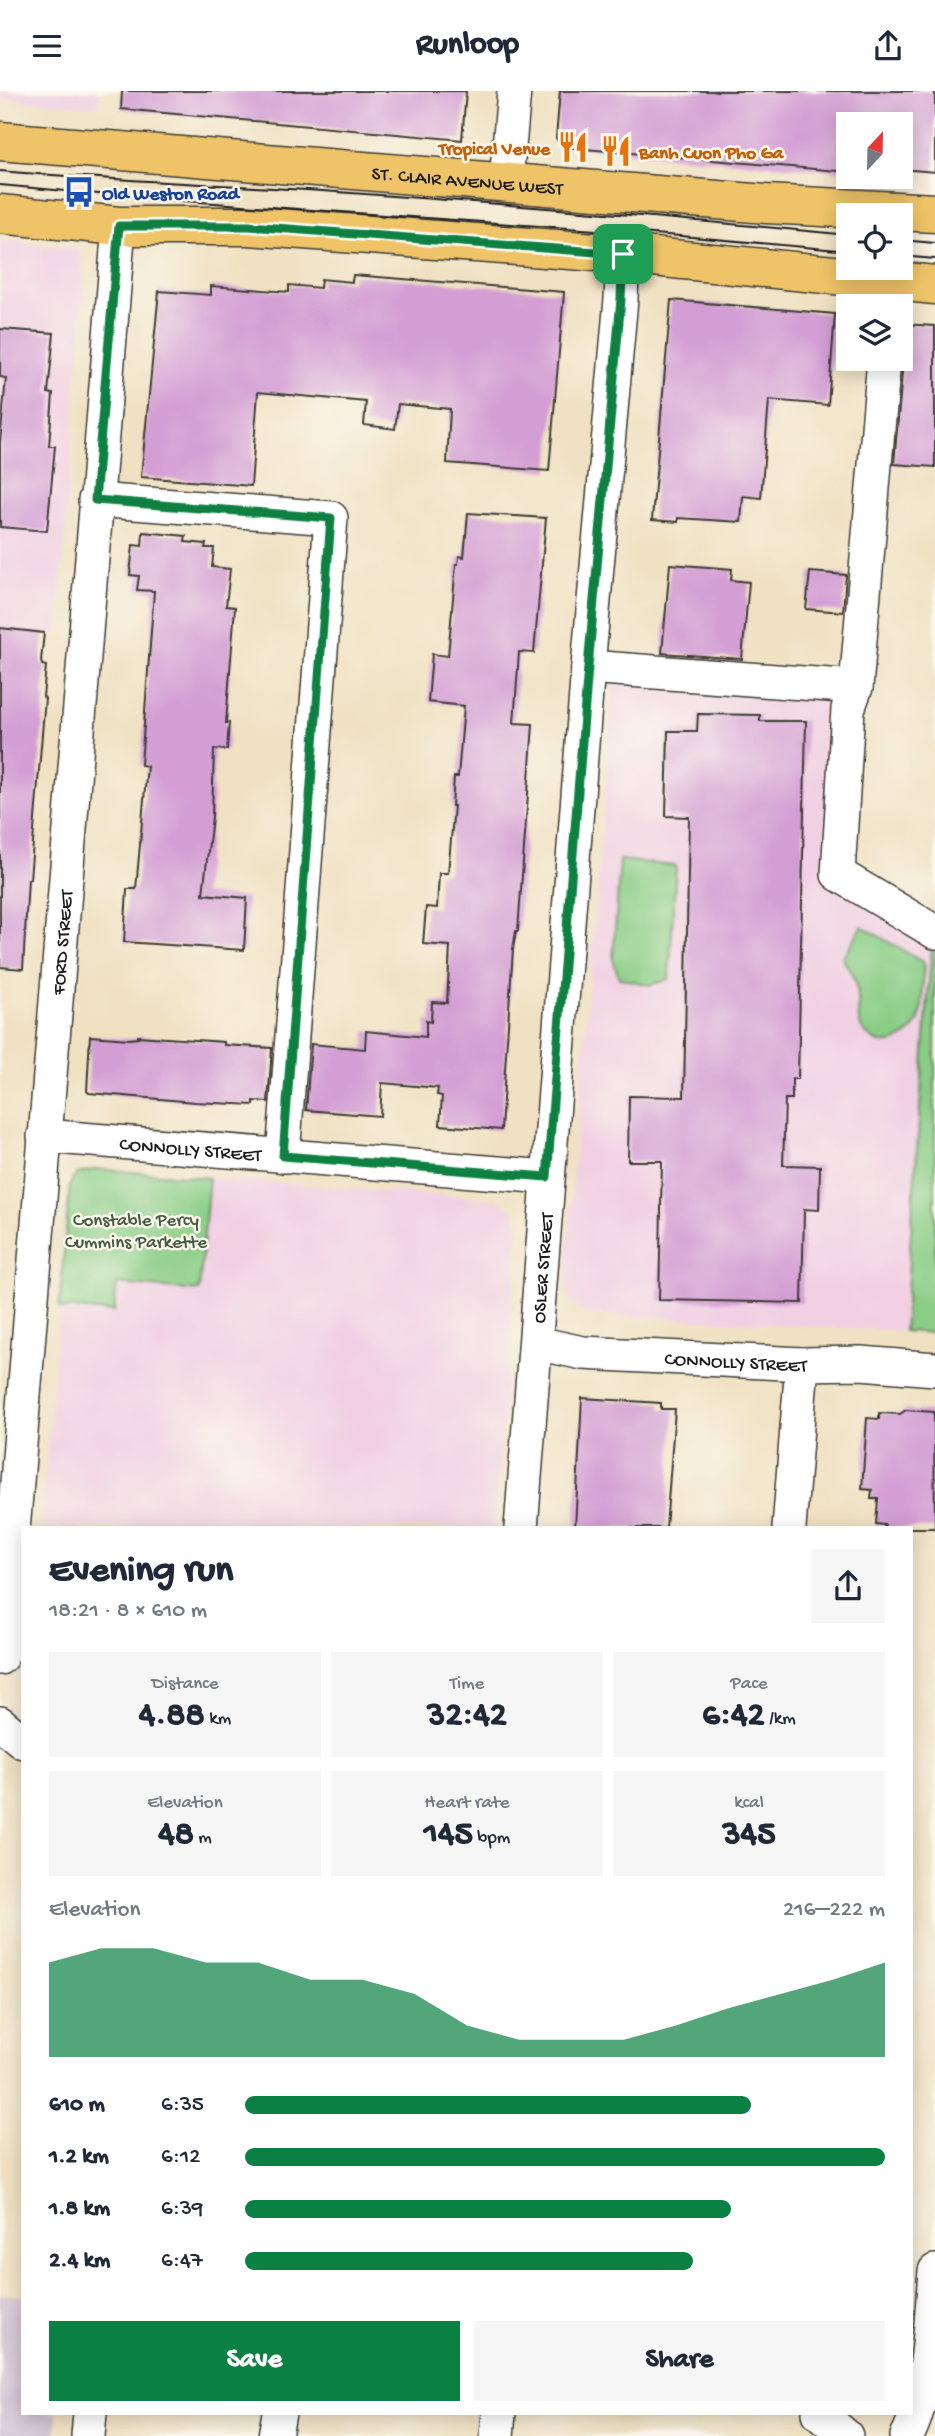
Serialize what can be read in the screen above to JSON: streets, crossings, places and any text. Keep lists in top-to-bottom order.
{
  "streets": {
    "main road": ["ST. CLAIR AVENUE WEST"],
    "street": ["FORD STREET", "CONNOLLY STREET", "OSLER STREET"]
  },
  "crossings": [
    ["FORD STREET", "CONNOLLY STREET"],
    ["CONNOLLY STREET", "OSLER STREET"]
  ],
  "parks": ["Constable Percy Cummins Parkette"],
  "places": {
    "restaurant": ["Tropical Venue", "Banh Cuon Pho Ga"],
    "bus stop": ["Old Weston Road"]
  },
  "north": "top",
  "page": {
    "header": "Runloop",
    "heading": ["Evening run", "18:21 · 8 × 610 m"],
    "stats": [
      ["Distance", "4.88 km"],
      ["Time", "32:42"],
      ["Pace", "6:42 /km"],
      ["Elevation", "48 m"],
      ["Heart rate", "145 bpm"],
      ["kcal", "345"]
    ],
    "chart": ["Elevation", "216–222 m"],
    "list": [
      {
        "name": "610 m",
        "note": "6:35"
      },
      {
        "name": "1.2 km",
        "note": "6:12"
      },
      {
        "name": "1.8 km",
        "note": "6:39"
      },
      {
        "name": "2.4 km",
        "note": "6:47"
      }
    ],
    "buttons": ["Save", "Share"]
  }
}
